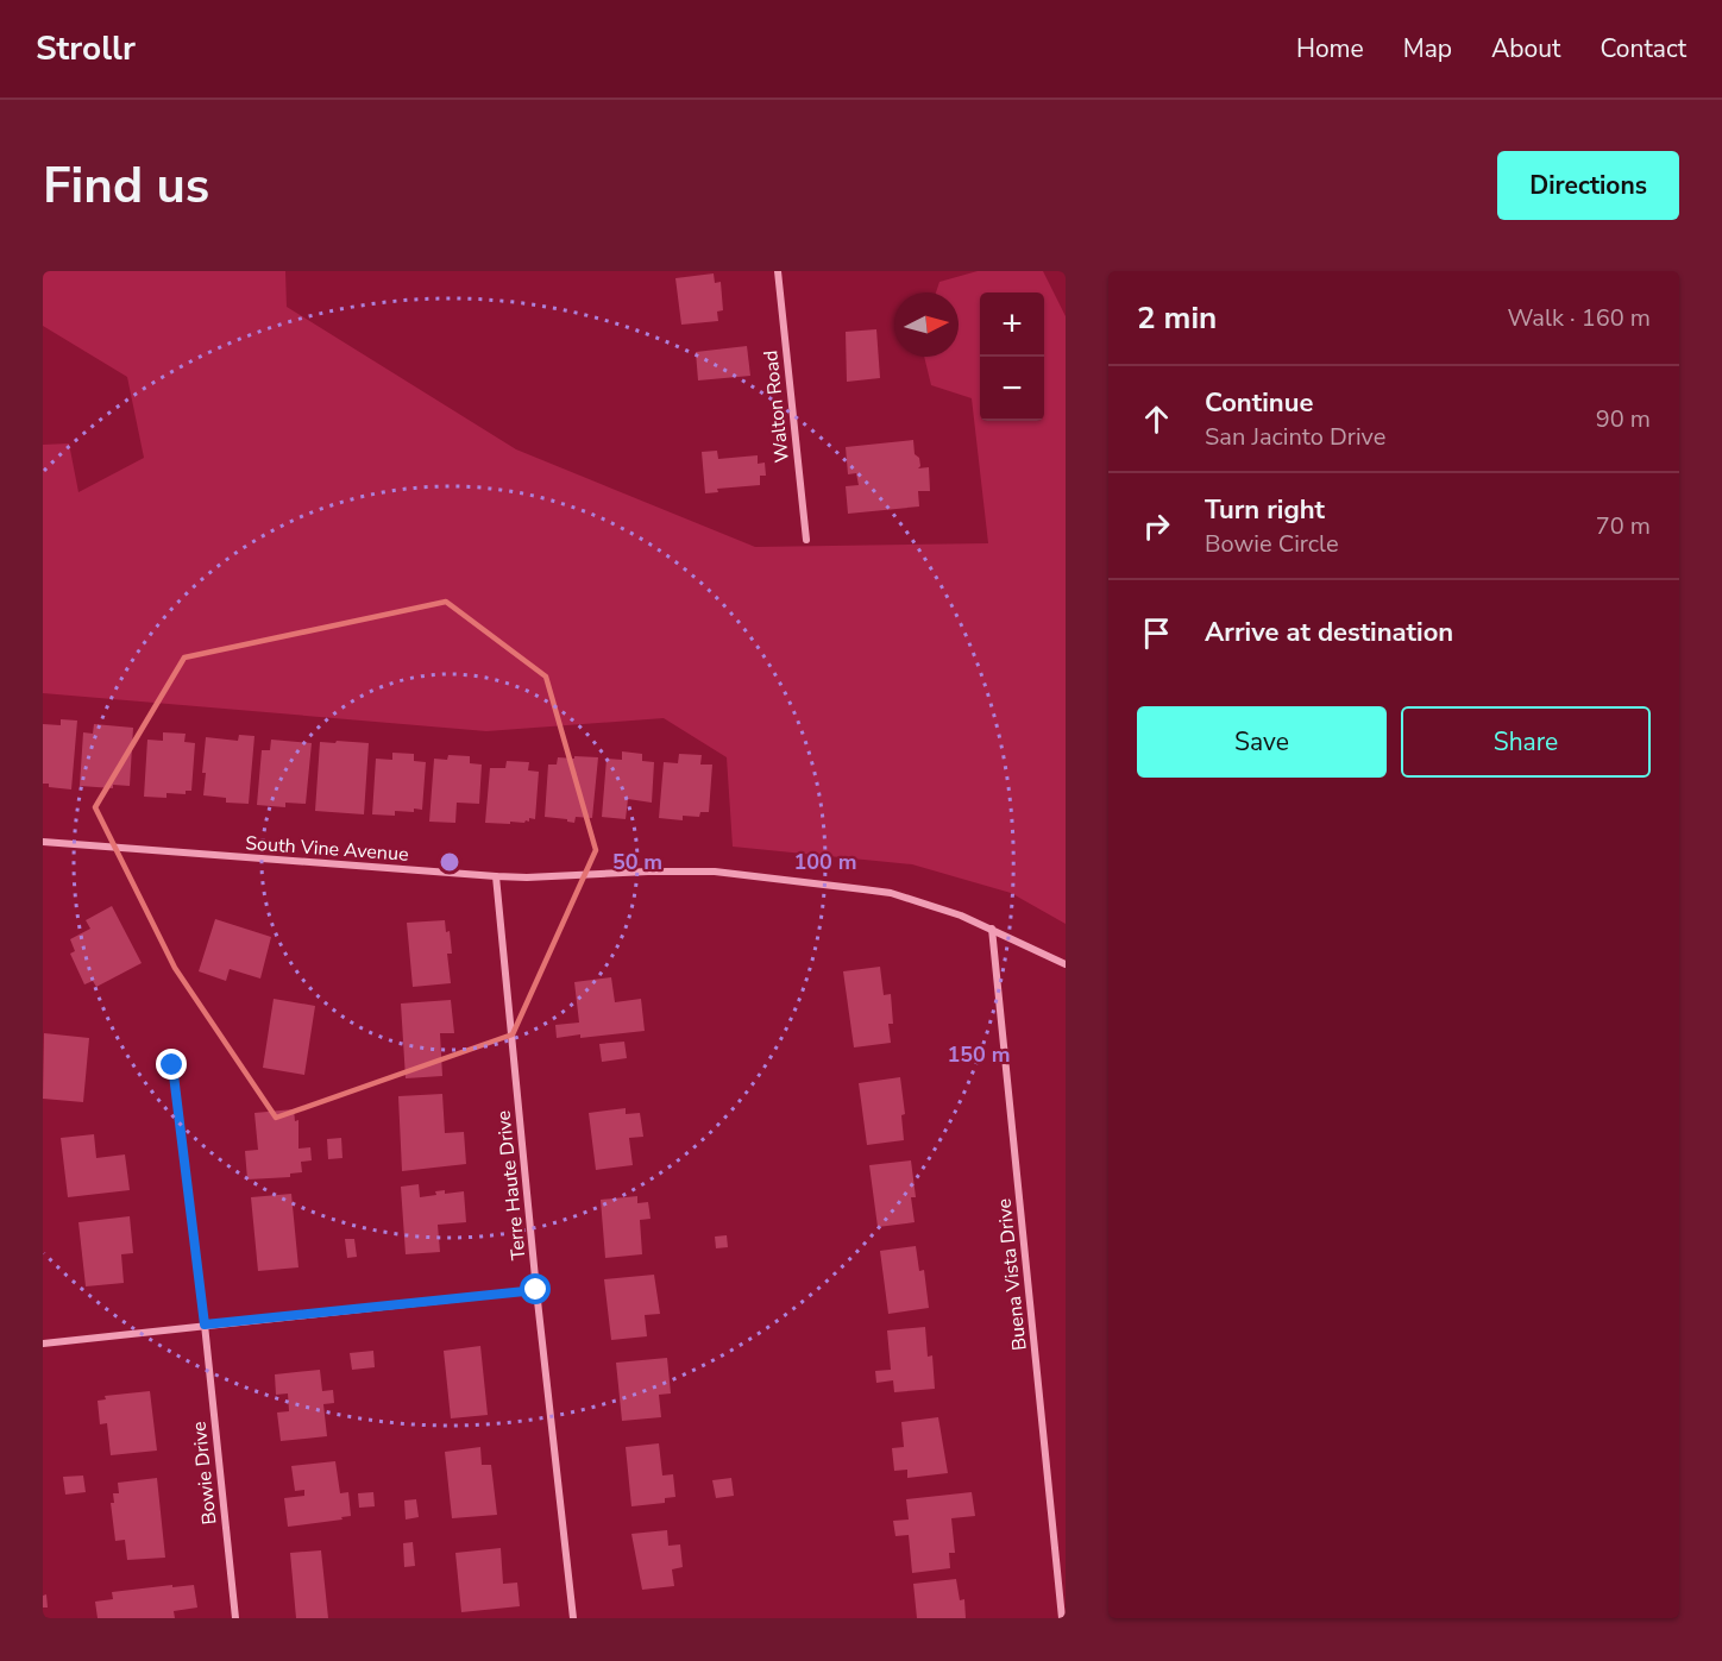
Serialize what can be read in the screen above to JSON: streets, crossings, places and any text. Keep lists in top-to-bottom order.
{
  "streets": {
    "street": [
      "Walton Road",
      "South Vine Avenue",
      "Terre Haute Drive",
      "Buena Vista Drive",
      "Bowie Drive"
    ]
  },
  "crossings": [
    ["South Vine Avenue", "Terre Haute Drive"],
    ["South Vine Avenue", "Buena Vista Drive"]
  ],
  "north": "right",
  "page": {
    "header": "Strollr",
    "nav": [
      "Home",
      "Map",
      "About",
      "Contact"
    ],
    "buttons": [
      "Directions",
      ["Save", "Share"]
    ],
    "title": "Find us",
    "heading": ["2 min", "Walk · 160 m"],
    "map_buttons": ["+", "−"],
    "list": [
      ["Continue", "San Jacinto Drive", "90 m"],
      ["Turn right", "Bowie Circle", "70 m"],
      "Arrive at destination"
    ]
  },
  "rings": ["50 m", "100 m", "150 m"]
}
